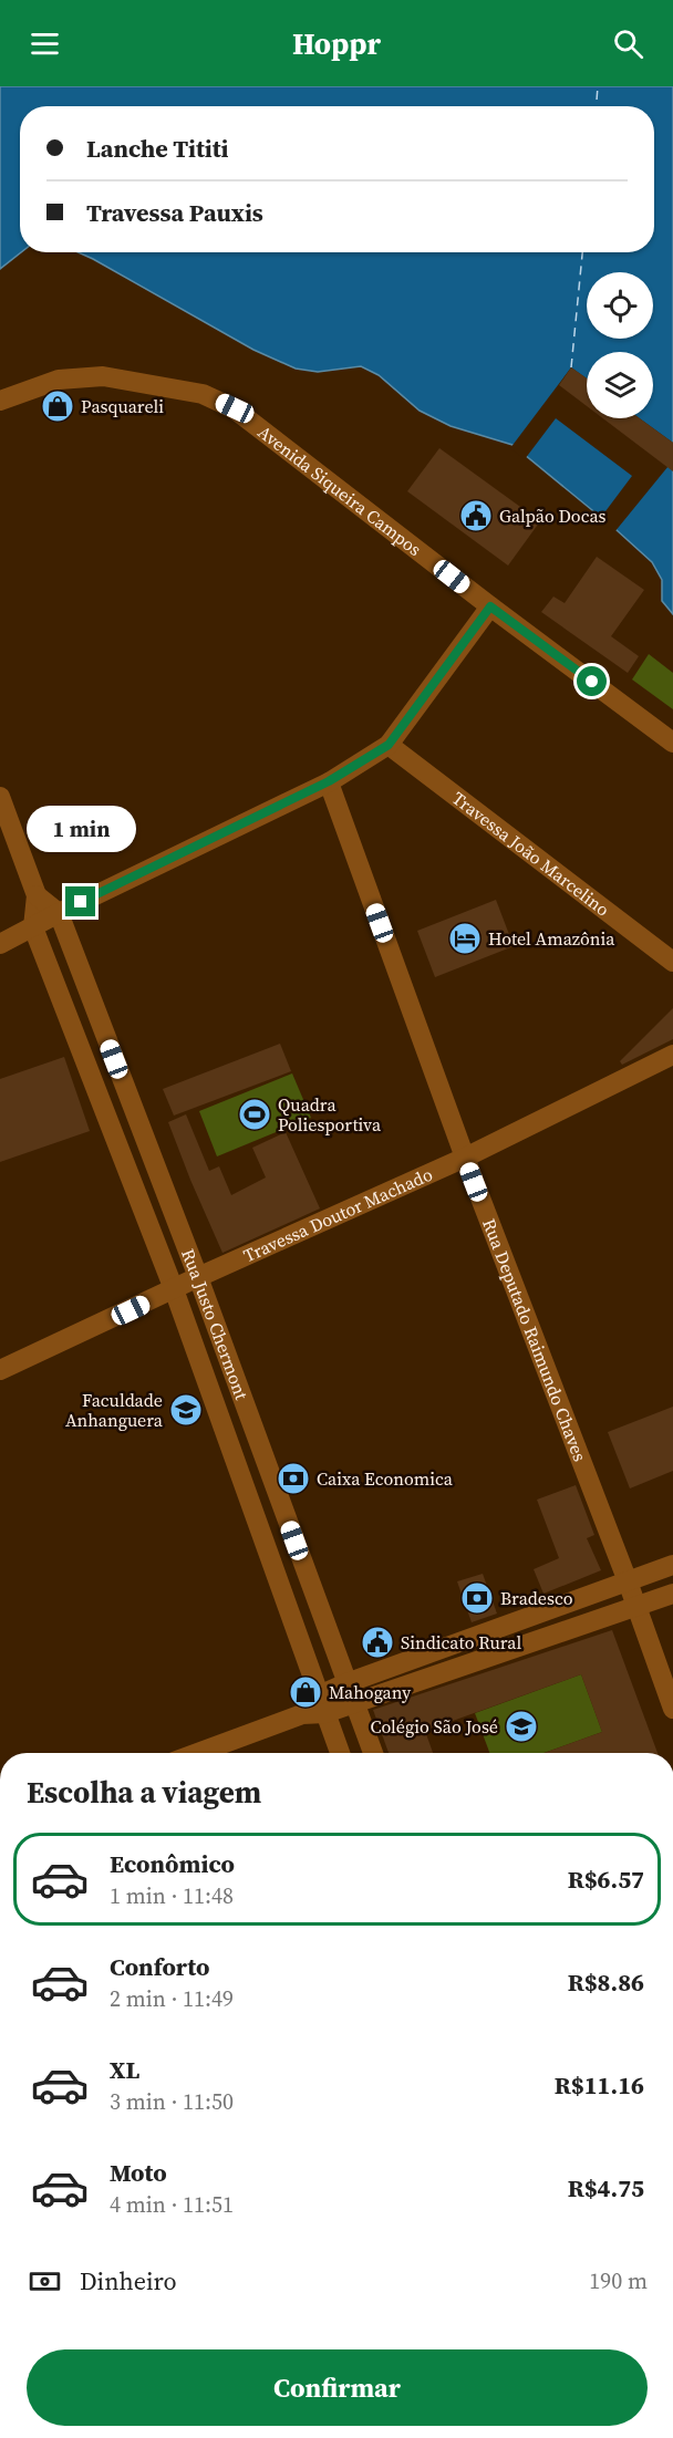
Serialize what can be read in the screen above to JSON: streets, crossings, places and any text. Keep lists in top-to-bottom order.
{
  "streets": {
    "street": [
      "Avenida Siqueira Campos",
      "Travessa João Marcelino",
      "Travessa Doutor Machado",
      "Rua Justo Chermont",
      "Rua Deputado Raimundo Chaves"
    ]
  },
  "crossings": [
    ["Travessa Doutor Machado", "Rua Justo Chermont"],
    ["Travessa Doutor Machado", "Rua Deputado Raimundo Chaves"]
  ],
  "places": {
    "shop": ["Pasquareli", "Mahogany"],
    "public building": ["Galpão Docas", "Sindicato Rural"],
    "hotel": ["Hotel Amazônia"],
    "sports": ["Quadra Poliesportiva"],
    "school or university": ["Faculdade Anhanguera", "Colégio São José"],
    "bank": ["Caixa Economica", "Bradesco"]
  },
  "page": {
    "header": "Hoppr",
    "banner": ["Lanche Tititi", "Travessa Pauxis"],
    "bubble": "1 min",
    "heading": "Escolha a viagem",
    "list": [
      {
        "name": "Econômico",
        "note": "1 min · 11:48",
        "value": "R$6.57"
      },
      {
        "name": "Conforto",
        "note": "2 min · 11:49",
        "value": "R$8.86"
      },
      {
        "name": "XL",
        "note": "3 min · 11:50",
        "value": "R$11.16"
      },
      {
        "name": "Moto",
        "note": "4 min · 11:51",
        "value": "R$4.75"
      }
    ],
    "pay": ["Dinheiro", "190 m"],
    "buttons": "Confirmar"
  }
}
